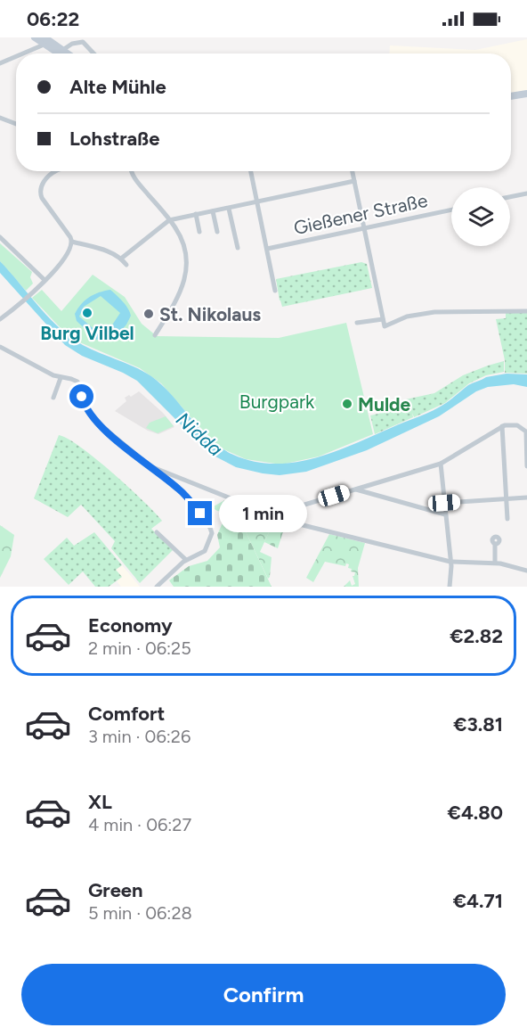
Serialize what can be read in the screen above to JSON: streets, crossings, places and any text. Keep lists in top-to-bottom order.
{
  "streets": {
    "street": ["Gießener Straße"]
  },
  "water": ["Nidda"],
  "parks": ["Burgpark"],
  "places": ["Burg Vilbel", "St. Nikolaus", "Mulde"],
  "page": {
    "status": "06:22",
    "banner": ["Alte Mühle", "Lohstraße"],
    "bubble": "1 min",
    "list": [
      {
        "name": "Economy",
        "note": "2 min · 06:25",
        "value": "€2.82"
      },
      {
        "name": "Comfort",
        "note": "3 min · 06:26",
        "value": "€3.81"
      },
      {
        "name": "XL",
        "note": "4 min · 06:27",
        "value": "€4.80"
      },
      {
        "name": "Green",
        "note": "5 min · 06:28",
        "value": "€4.71"
      }
    ],
    "buttons": "Confirm"
  }
}
